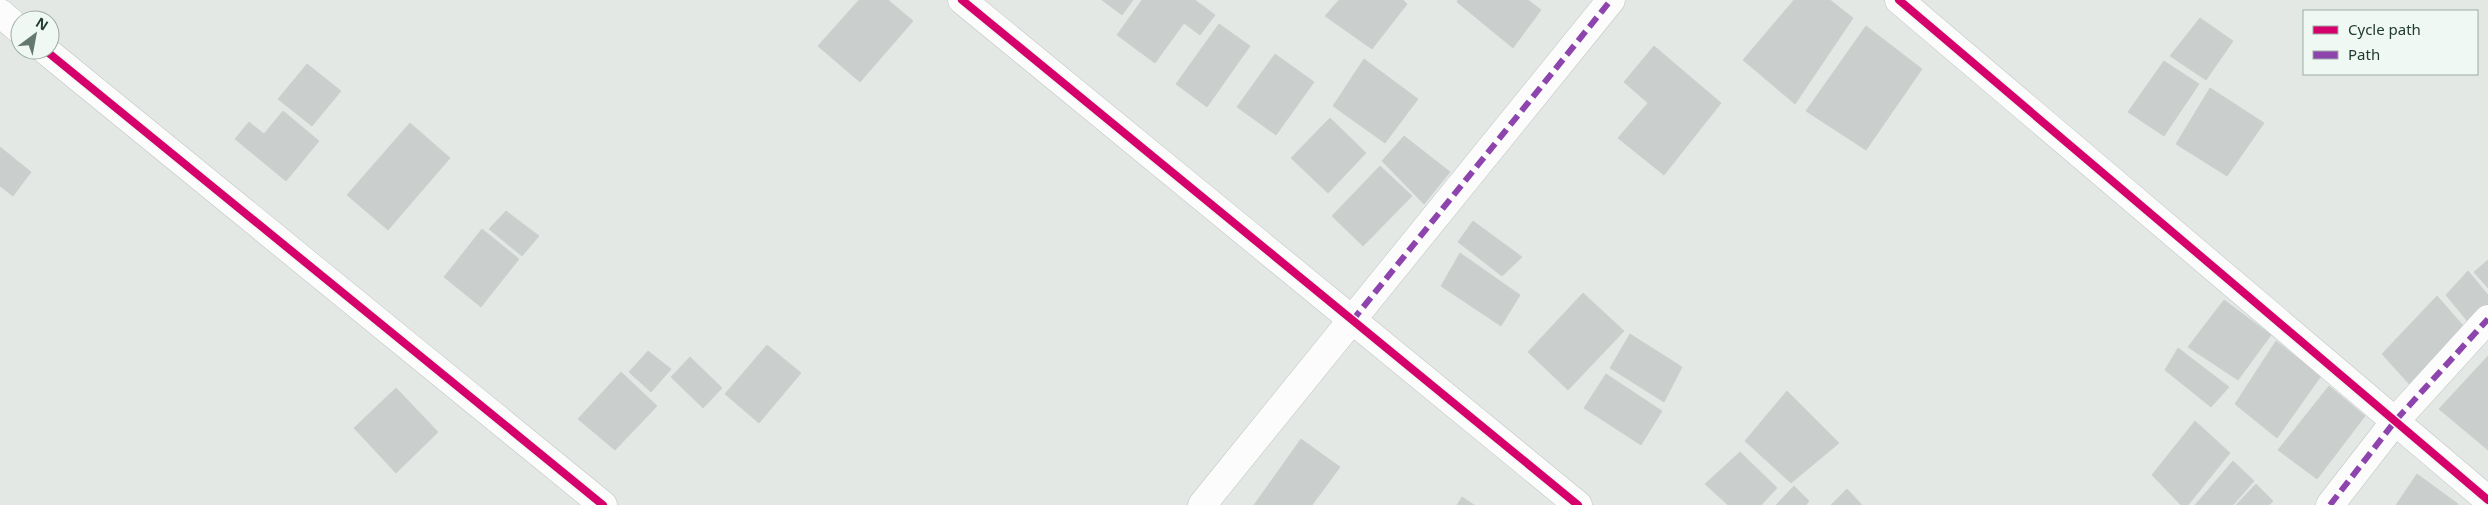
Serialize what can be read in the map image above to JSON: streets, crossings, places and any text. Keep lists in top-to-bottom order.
{
  "legend": ["Cycle path", "Path"],
  "north": "top right"
}
